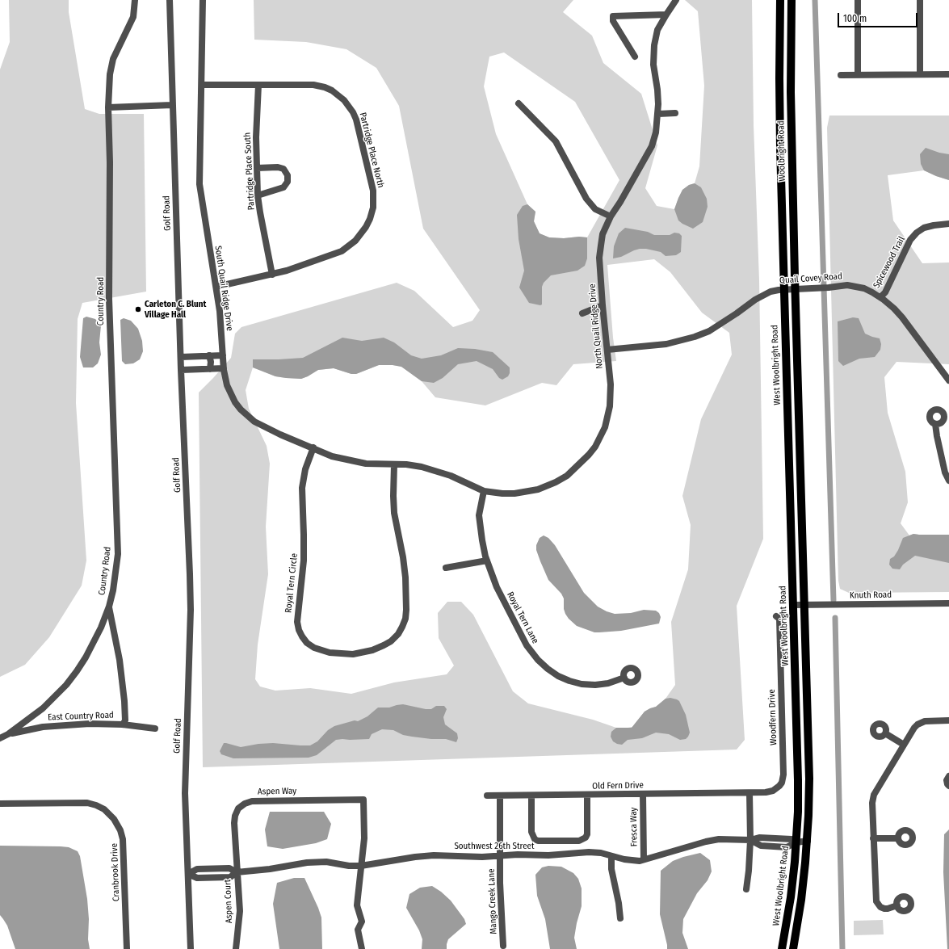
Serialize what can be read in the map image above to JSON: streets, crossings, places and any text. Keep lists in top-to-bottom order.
{
  "streets": {
    "main road": ["Woolbright Road", "West Woolbright Road"],
    "street": [
      "Partridge Place North",
      "Partridge Place South",
      "Golf Road",
      "Spicewood Trail",
      "Quail Covey Road",
      "South Quail Ridge Drive",
      "Country Road",
      "North Quail Ridge Drive",
      "Royal Tern Circle",
      "Knuth Road",
      "Royal Tern Lane",
      "East Country Road",
      "Woodfern Drive",
      "Old Fern Drive",
      "Aspen Way",
      "Fresca Way",
      "Southwest 26th Street",
      "Cranbrook Drive",
      "Aspen Court",
      "Mango Creek Lane"
    ]
  },
  "crossings": [
    ["Partridge Place North", "Partridge Place South"],
    ["Partridge Place North", "South Quail Ridge Drive"],
    ["Woolbright Road", "West Woolbright Road"],
    ["Woolbright Road", "Knuth Road"],
    ["Golf Road", "Southwest 26th Street"],
    ["Spicewood Trail", "Quail Covey Road"],
    ["Quail Covey Road", "North Quail Ridge Drive"],
    ["South Quail Ridge Drive", "North Quail Ridge Drive"],
    ["South Quail Ridge Drive", "Royal Tern Circle"],
    ["Country Road", "East Country Road"],
    ["North Quail Ridge Drive", "Royal Tern Circle"],
    ["North Quail Ridge Drive", "Royal Tern Lane"],
    ["West Woolbright Road", "Knuth Road"],
    ["West Woolbright Road", "Southwest 26th Street"],
    ["Woodfern Drive", "Old Fern Drive"],
    ["Old Fern Drive", "Fresca Way"],
    ["Old Fern Drive", "Mango Creek Lane"],
    ["Aspen Way", "Southwest 26th Street"],
    ["Aspen Way", "Aspen Court"],
    ["Fresca Way", "Southwest 26th Street"],
    ["Southwest 26th Street", "Aspen Court"],
    ["Southwest 26th Street", "Mango Creek Lane"]
  ],
  "places": ["Carleton C. Blunt Village Hall"],
  "scale_bar": "100 m"
}
